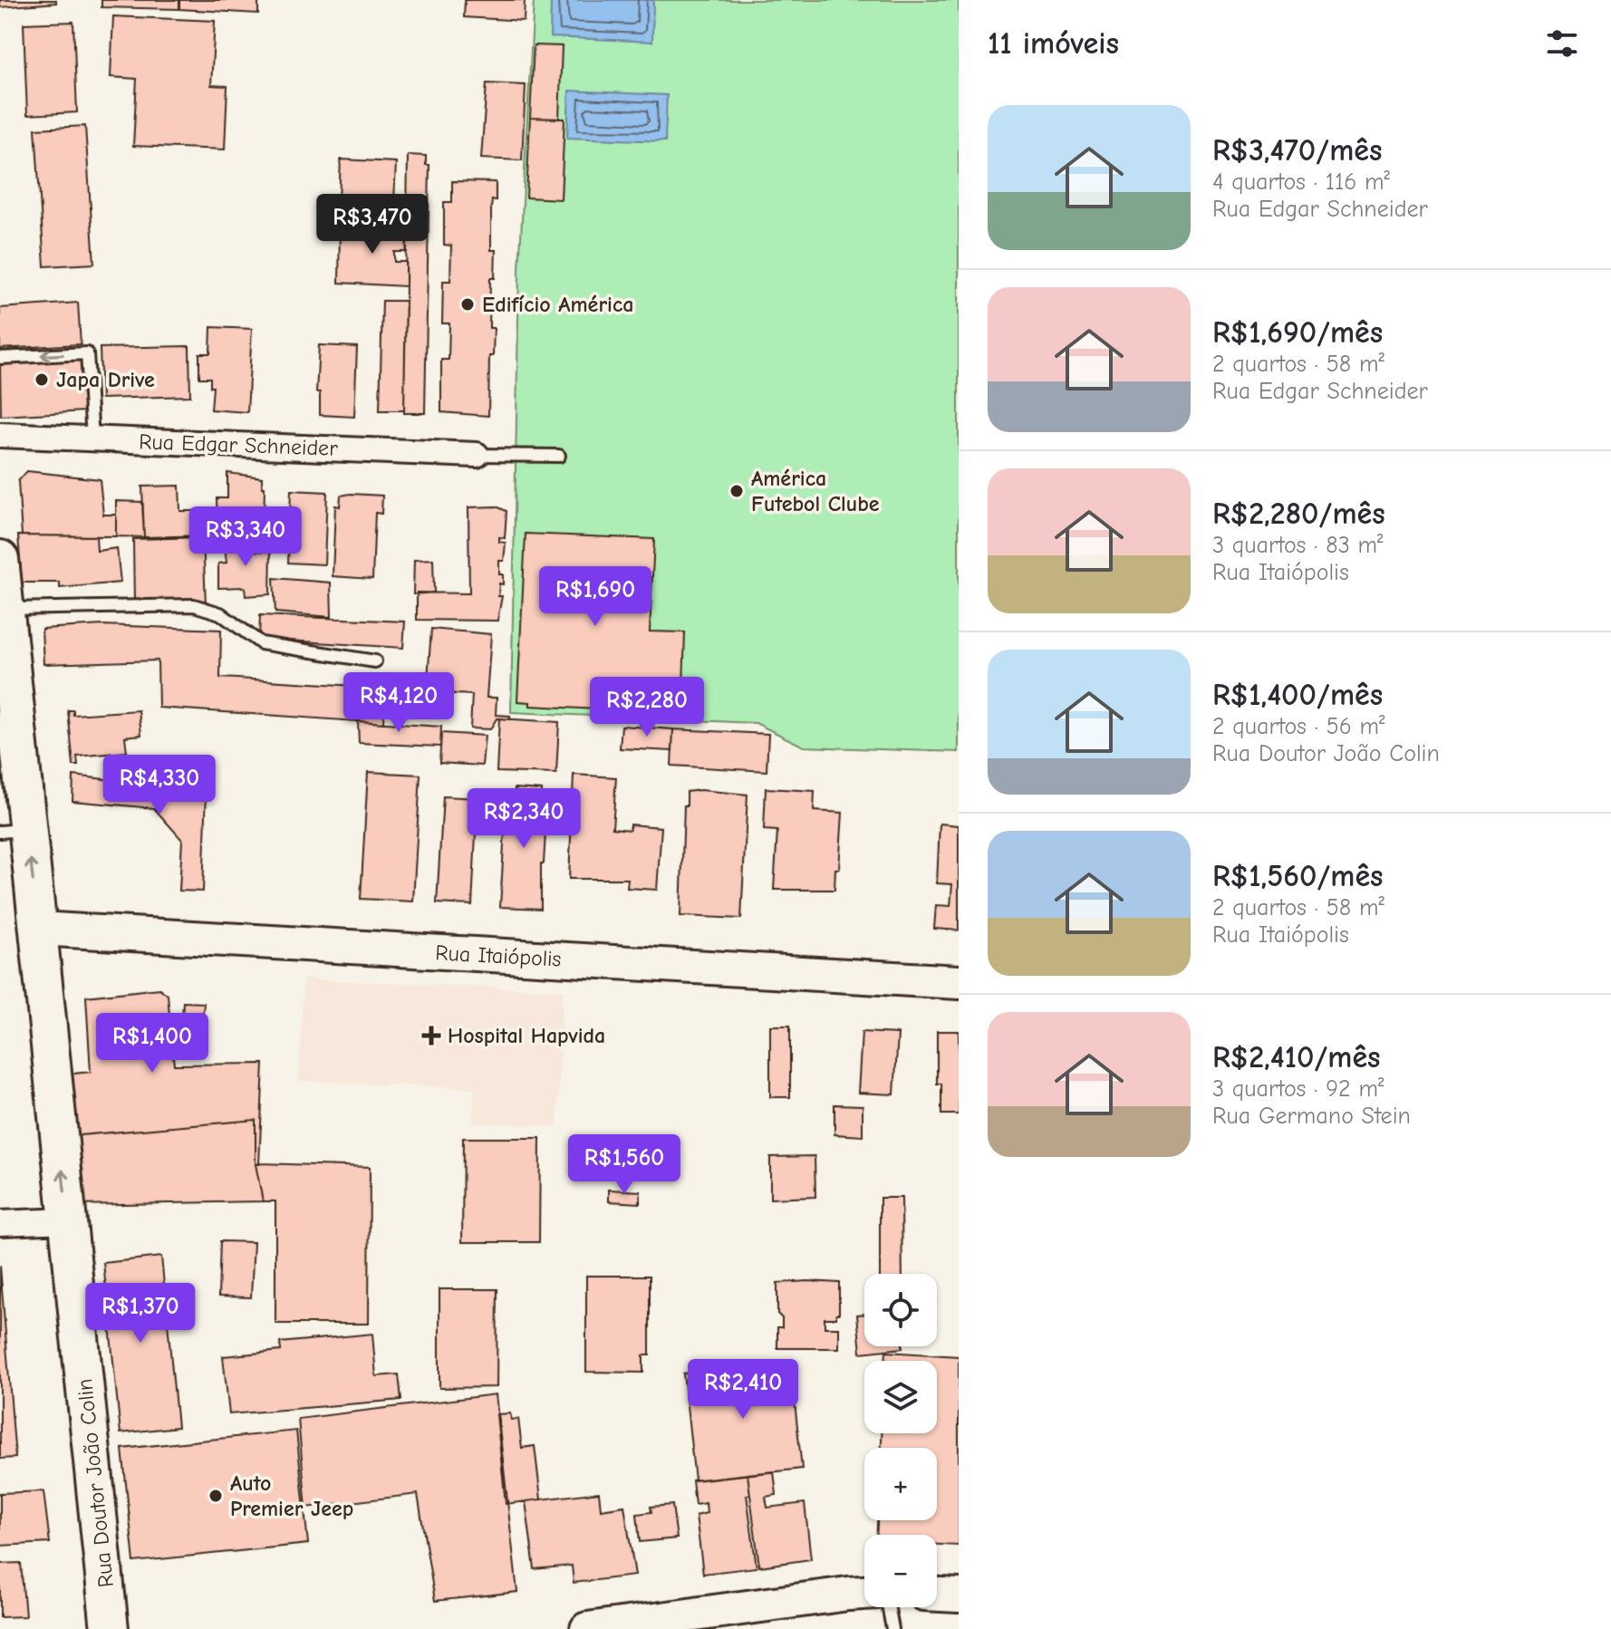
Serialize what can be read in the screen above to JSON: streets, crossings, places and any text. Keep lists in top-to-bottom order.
{
  "streets": {
    "main road": ["Rua Itaiópolis", "Rua Doutor João Colin"],
    "street": ["Rua Edgar Schneider"]
  },
  "crossings": [
    ["Rua Itaiópolis", "Rua Doutor João Colin"]
  ],
  "one_way": ["Rua Doutor João Colin"],
  "places": {
    "other": [
      "Edifício América",
      "Japa Drive",
      "América Futebol Clube",
      "Auto Premier Jeep"
    ],
    "health": ["Hospital Hapvida"]
  },
  "page": {
    "heading": "11 imóveis",
    "list": [
      {
        "name": "R$3,470/mês",
        "note": "4 quartos · 116 m² · Rua Edgar Schneider"
      },
      {
        "name": "R$1,690/mês",
        "note": "2 quartos · 58 m² · Rua Edgar Schneider"
      },
      {
        "name": "R$2,280/mês",
        "note": "3 quartos · 83 m² · Rua Itaiópolis"
      },
      {
        "name": "R$1,400/mês",
        "note": "2 quartos · 56 m² · Rua Doutor João Colin"
      },
      {
        "name": "R$1,560/mês",
        "note": "2 quartos · 58 m² · Rua Itaiópolis"
      },
      {
        "name": "R$2,410/mês",
        "note": "3 quartos · 92 m² · Rua Germano Stein"
      }
    ],
    "price": [
      "R$3,470",
      "R$3,340",
      "R$1,690",
      "R$4,120",
      "R$2,280",
      "R$4,330",
      "R$2,340",
      "R$1,400",
      "R$1,560",
      "R$1,370",
      "R$2,410"
    ],
    "map_buttons": ["+", "−"]
  }
}
